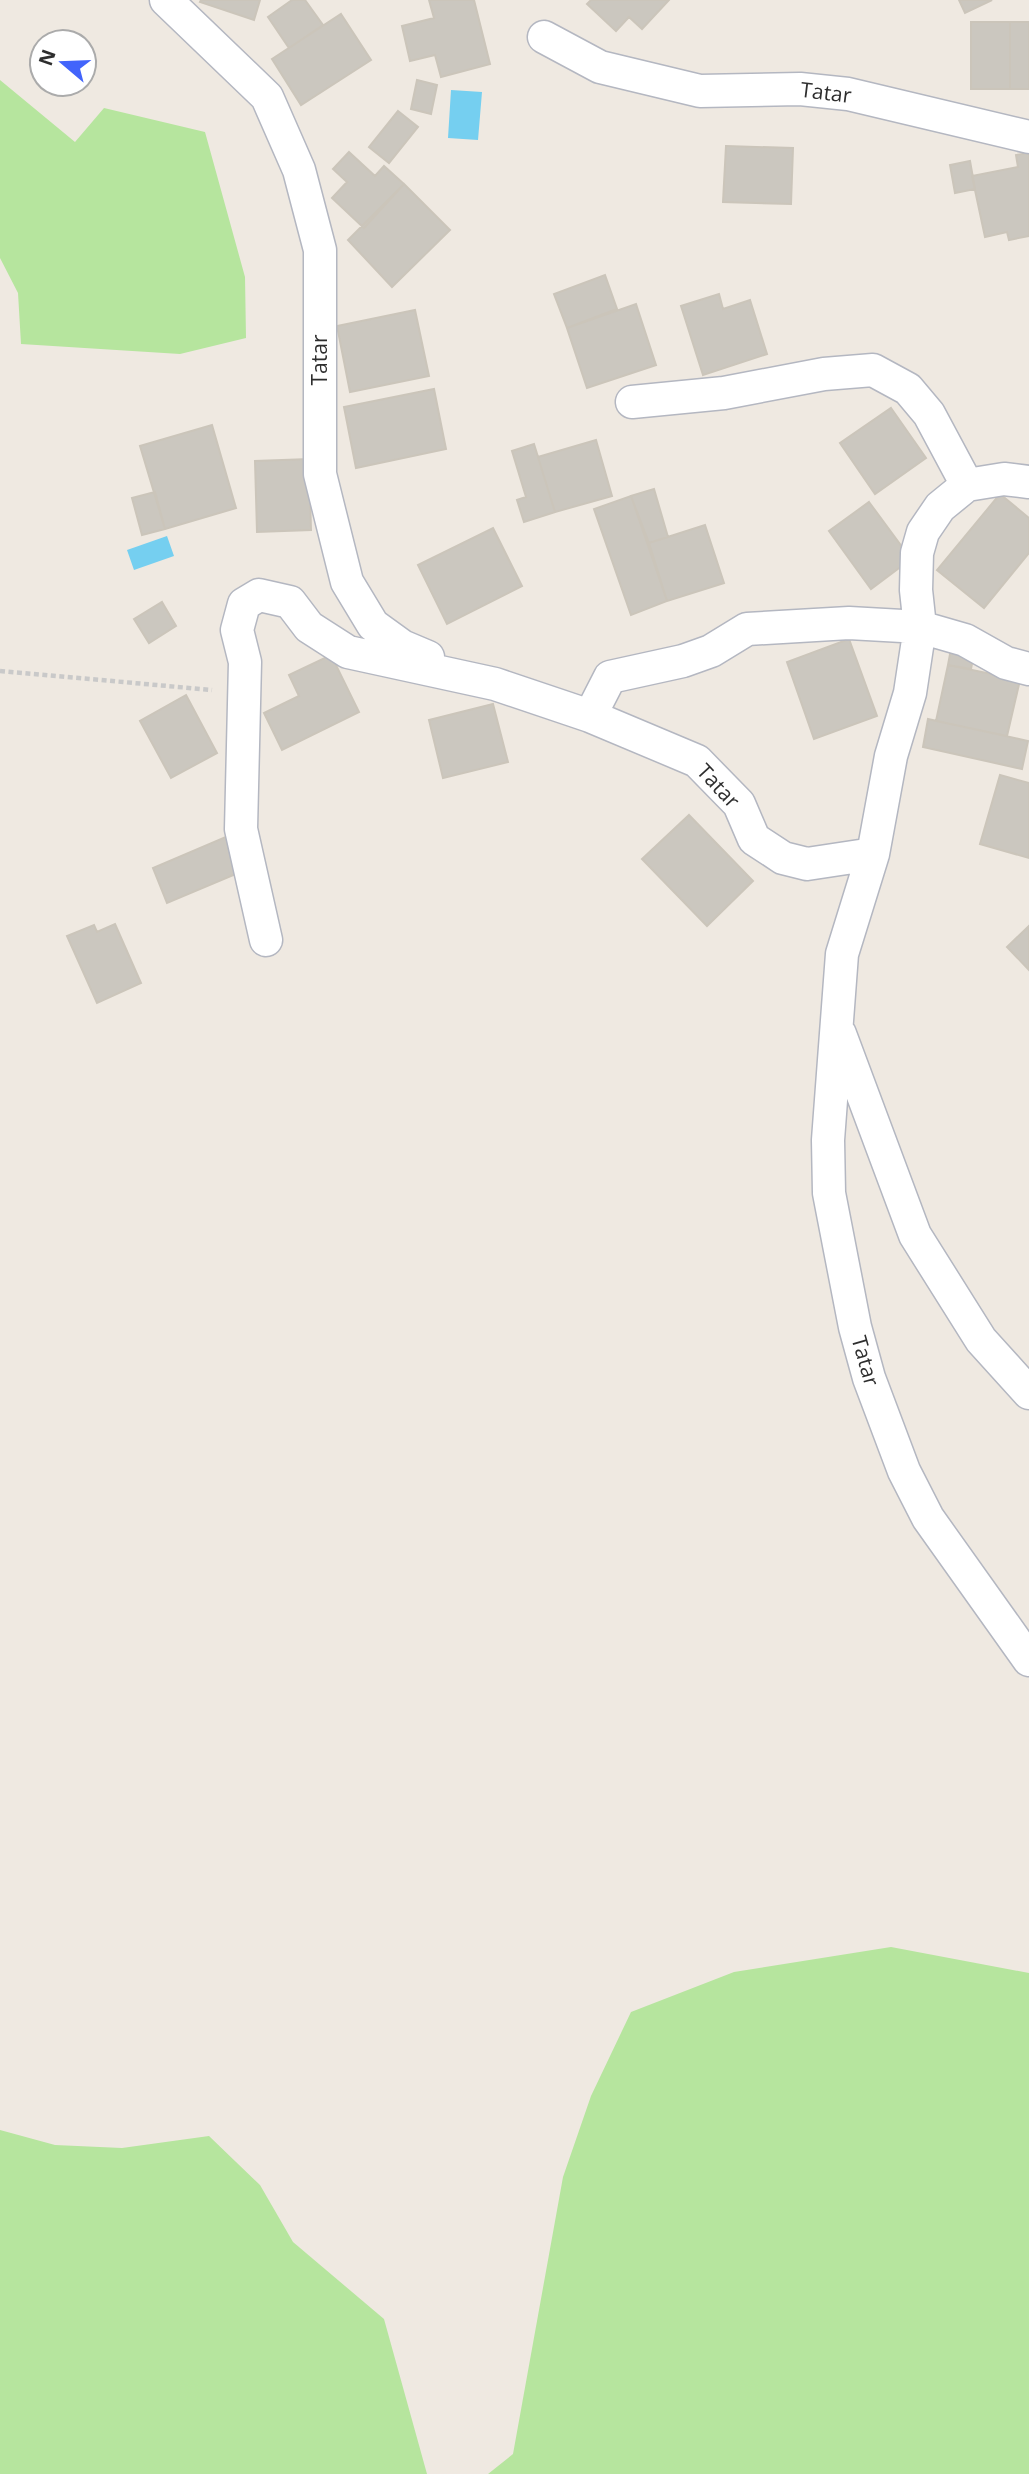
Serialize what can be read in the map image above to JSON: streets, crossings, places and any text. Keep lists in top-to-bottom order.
{
  "streets": {
    "street": ["Tatar"]
  },
  "north": "left"
}
